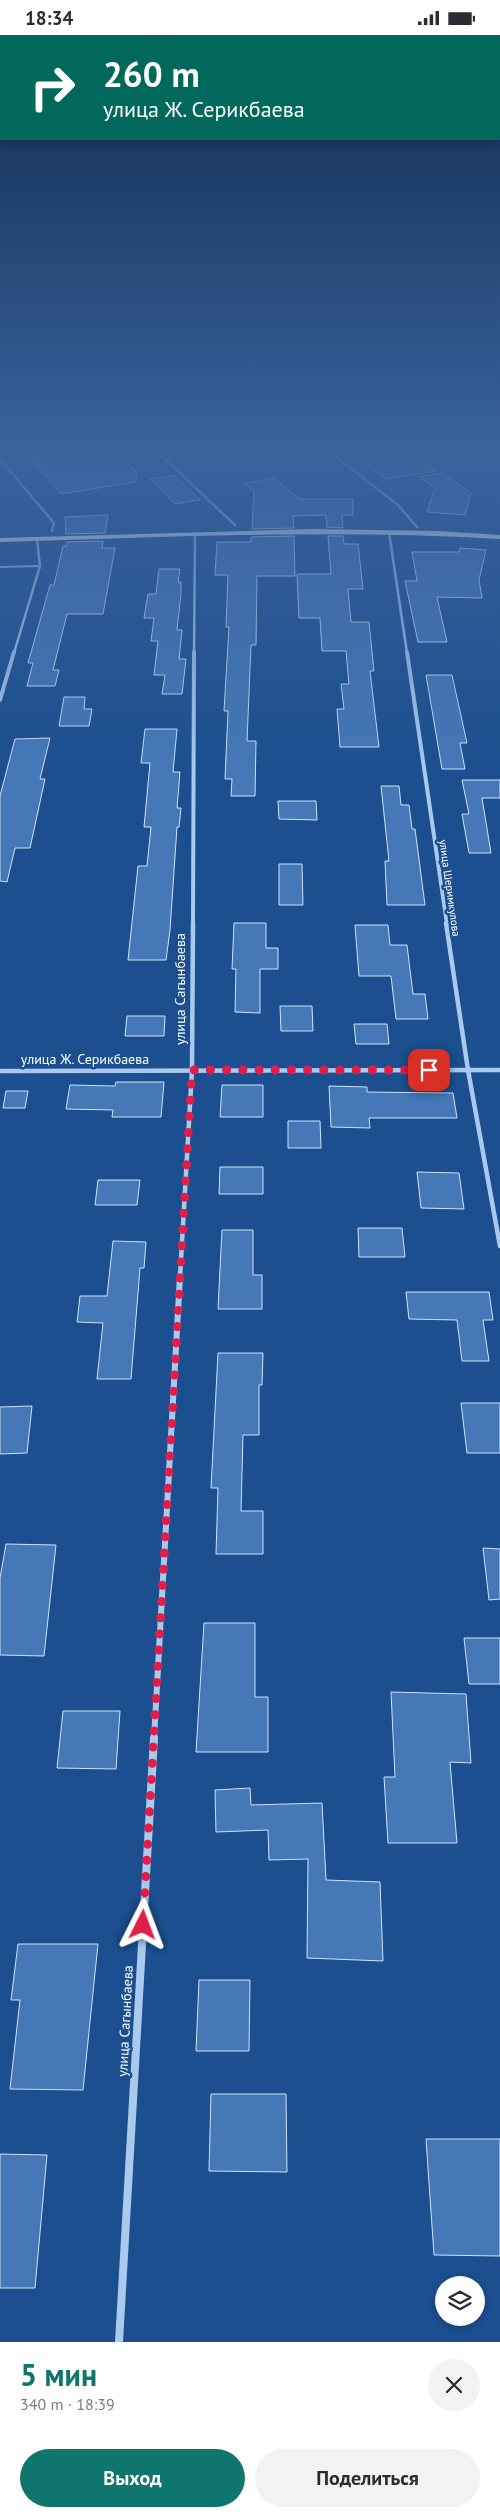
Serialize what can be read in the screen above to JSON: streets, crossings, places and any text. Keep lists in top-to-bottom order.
{
  "streets": {
    "street": ["улица Шеримкулова", "улица Сагынбаева", "улица Ж. Серикбаева"]
  },
  "crossings": [
    ["улица Шеримкулова", "улица Ж. Серикбаева"],
    ["улица Сагынбаева", "улица Ж. Серикбаева"]
  ],
  "page": {
    "status": "18:34",
    "turn": ["260 m", "улица Ж. Серикбаева"],
    "heading": ["5 мин", "340 m · 18:39"],
    "buttons": ["Выход", "Поделиться"]
  }
}
